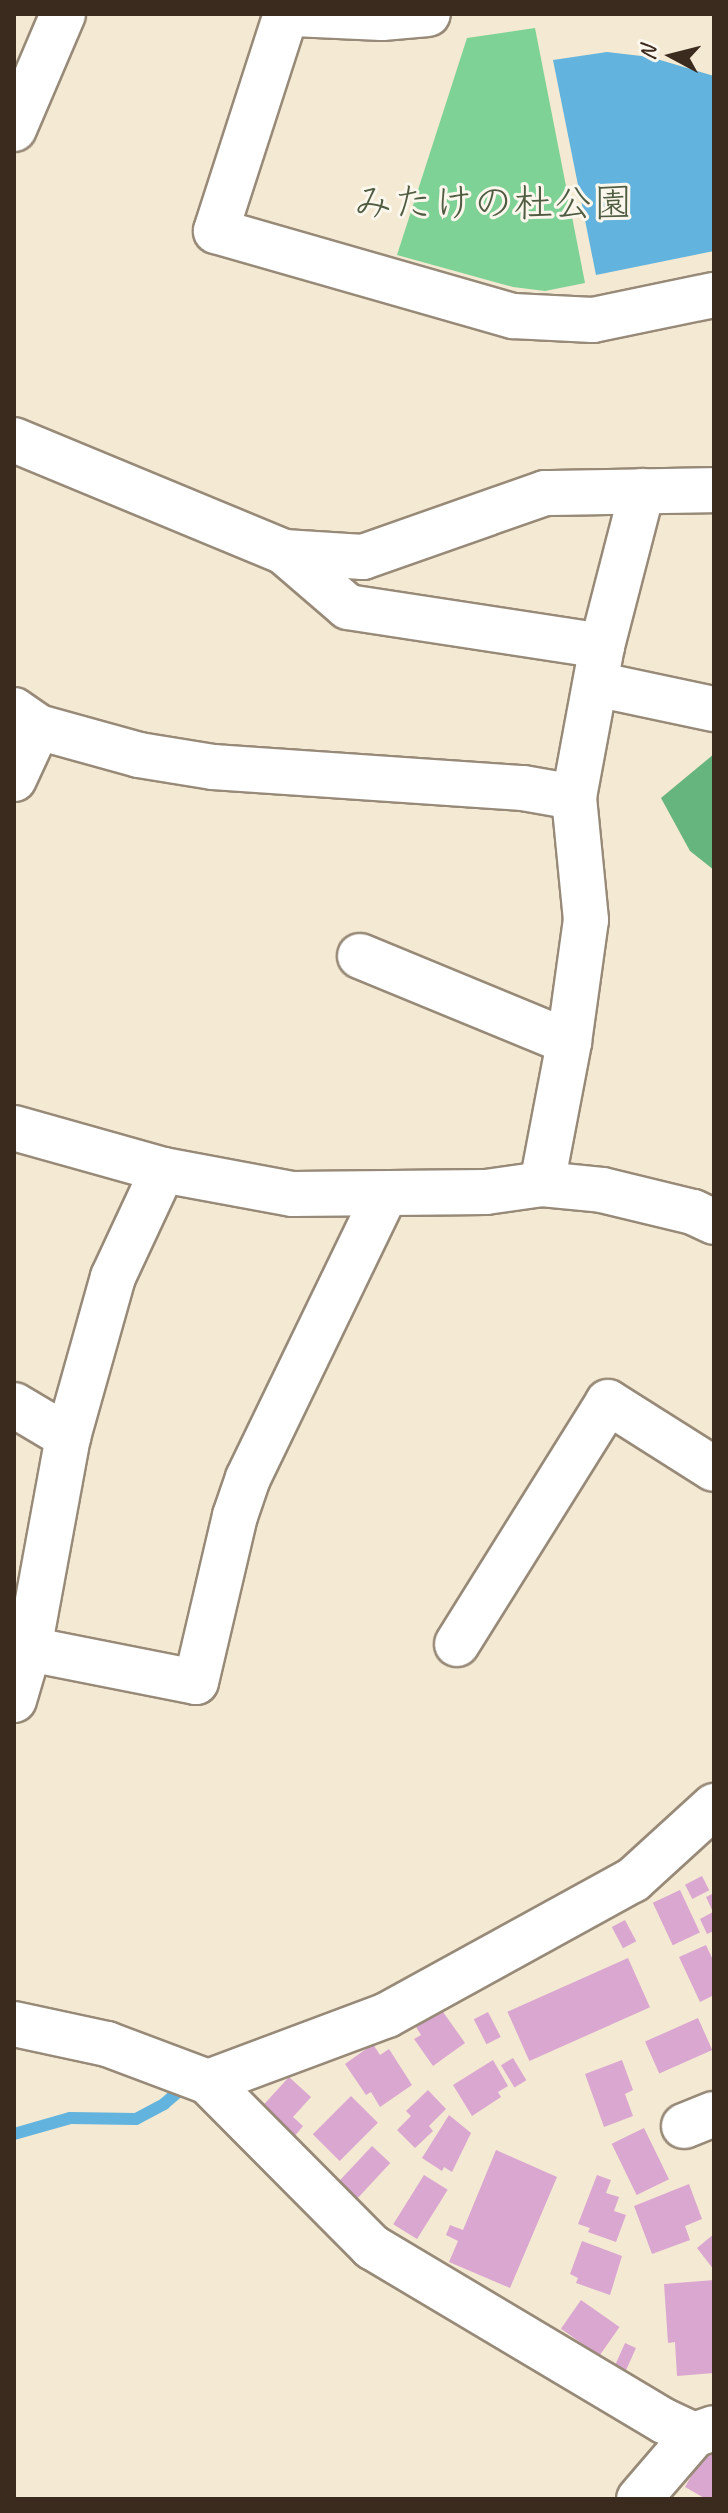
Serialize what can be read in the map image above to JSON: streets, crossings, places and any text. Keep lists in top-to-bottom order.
{
  "parks": ["みたけの杜公園"],
  "north": "left"
}
